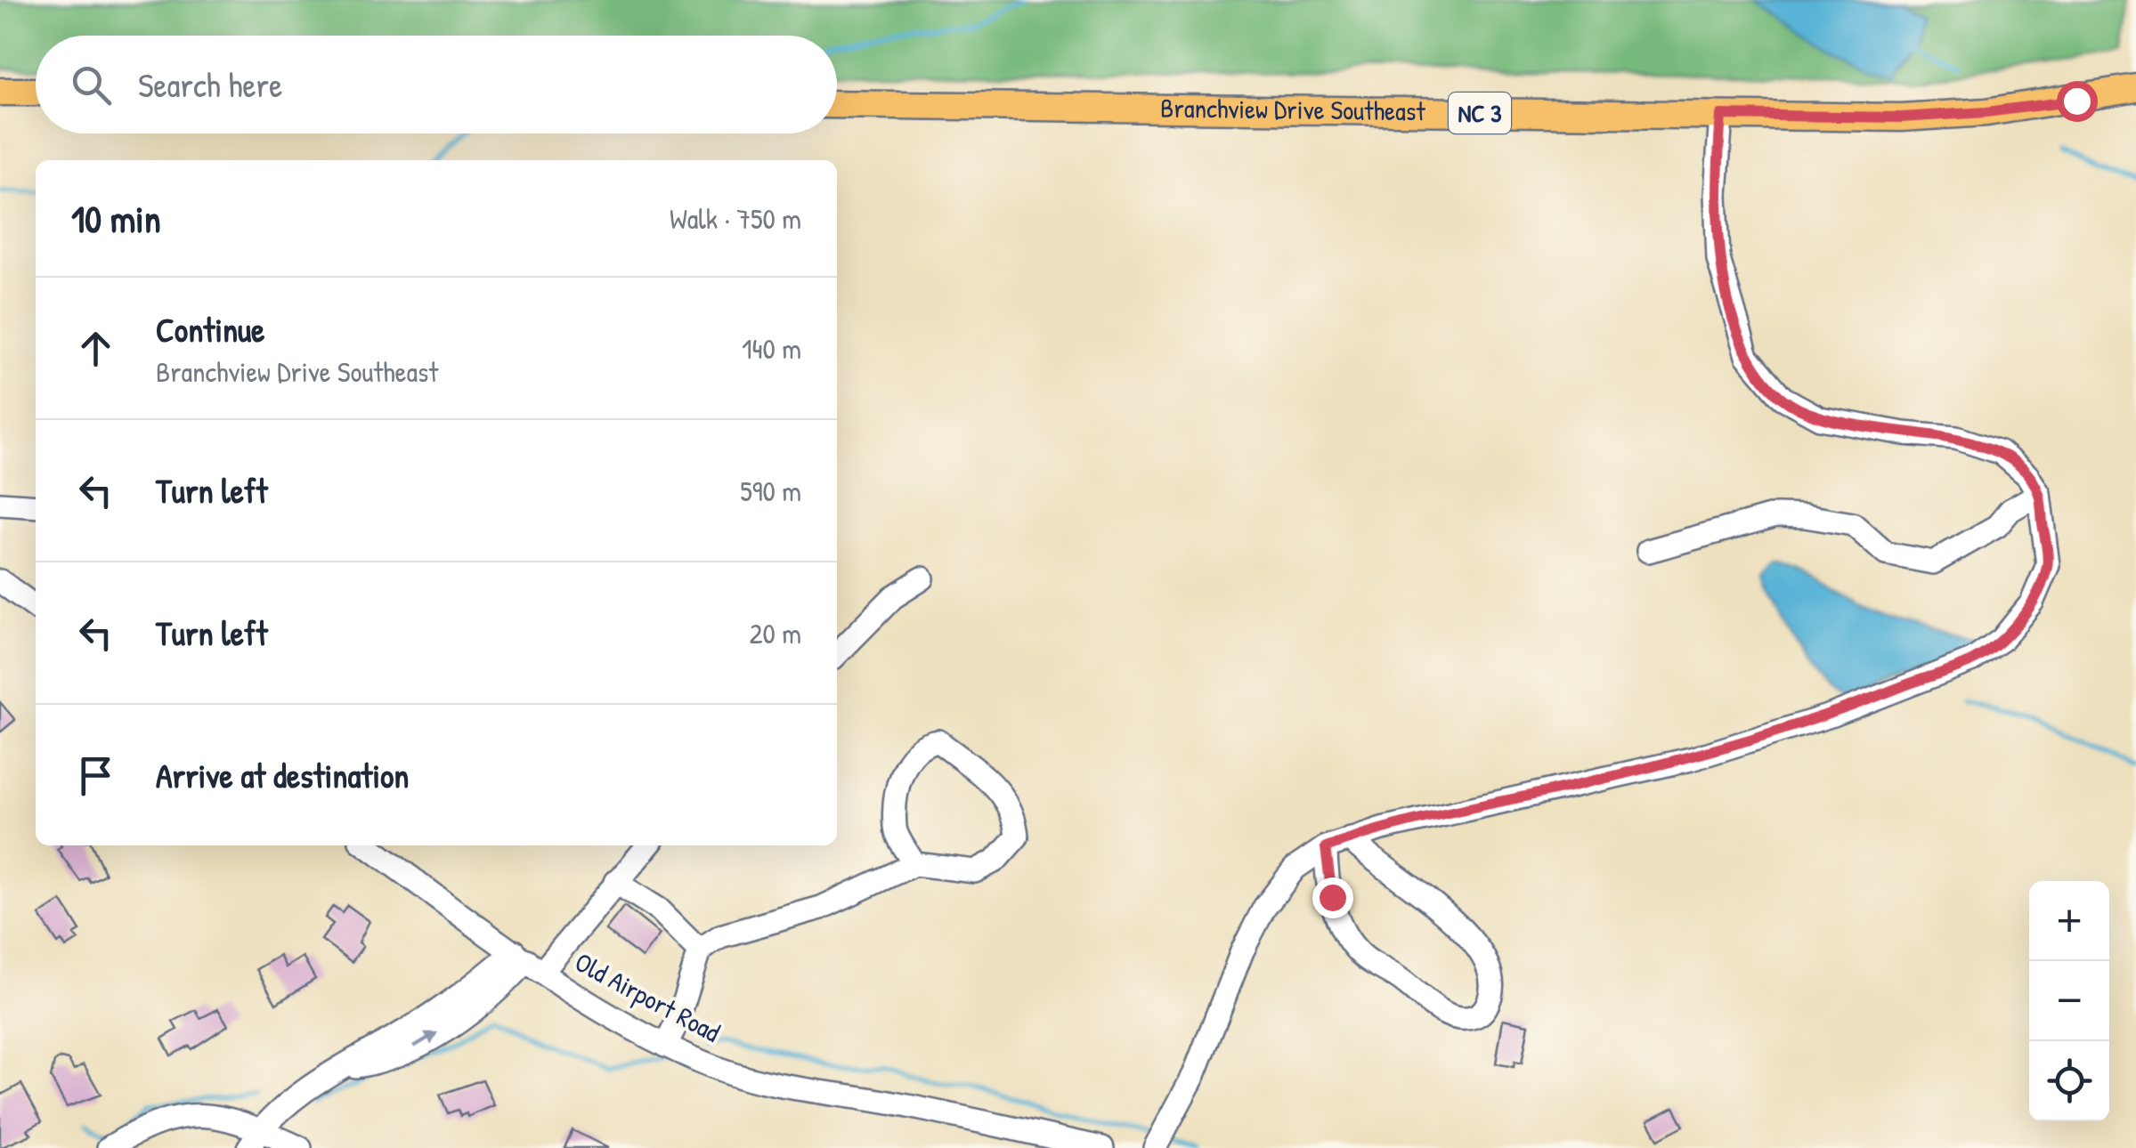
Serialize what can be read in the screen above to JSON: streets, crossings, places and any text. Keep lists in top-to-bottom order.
{
  "streets": {
    "main road": ["Branchview Drive Southeast", "NC 3"],
    "street": ["Old Airport Road"]
  },
  "page": {
    "search": "Search here",
    "heading": ["10 min", "Walk · 750 m"],
    "list": [
      ["Continue", "Branchview Drive Southeast", "140 m"],
      ["Turn left", "590 m"],
      ["Turn left", "20 m"],
      "Arrive at destination"
    ],
    "map_buttons": ["+", "−"]
  }
}
